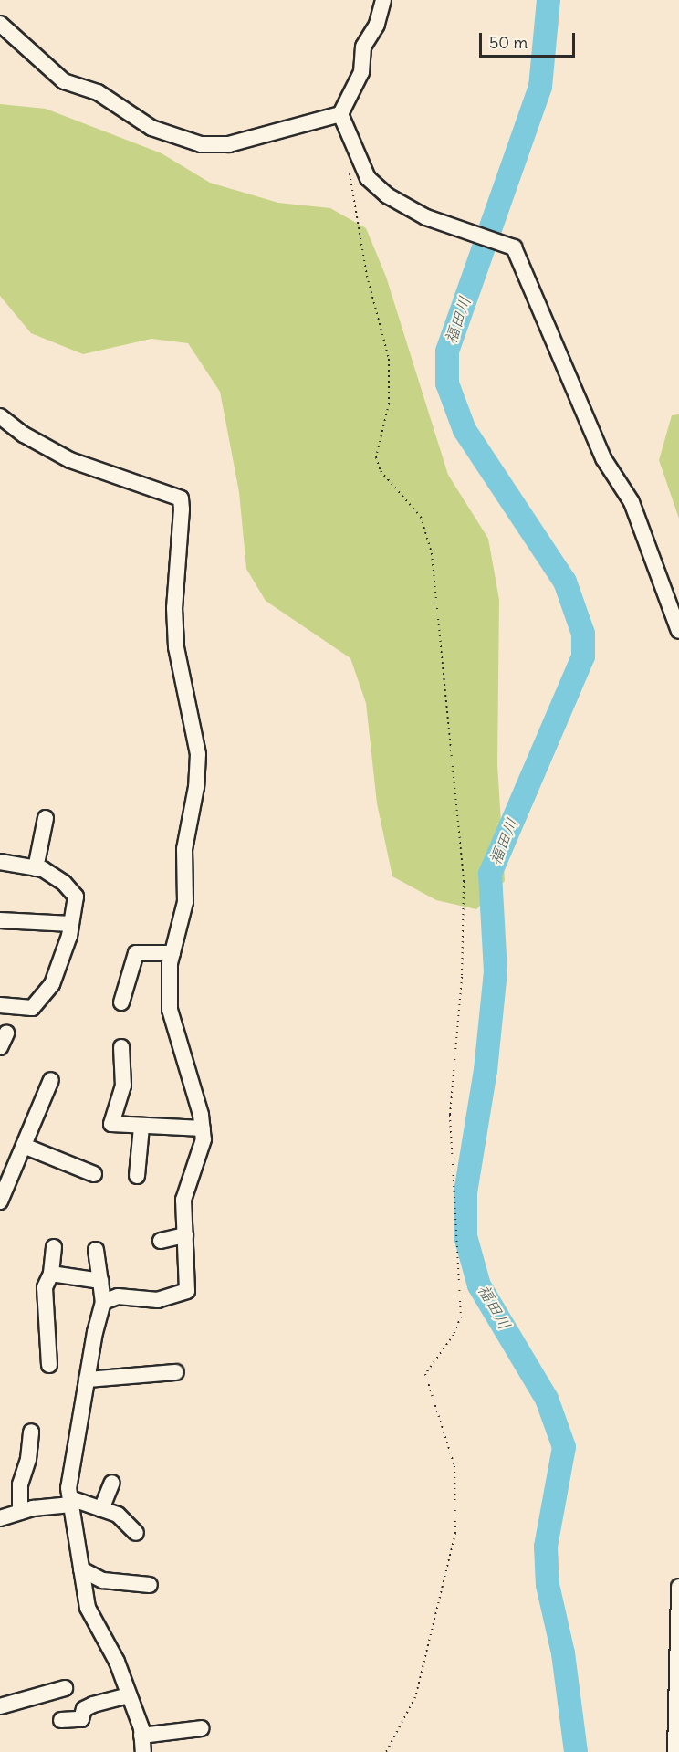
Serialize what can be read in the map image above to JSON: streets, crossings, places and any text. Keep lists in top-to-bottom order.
{
  "water": ["福田川"],
  "scale_bar": "50 m"
}
